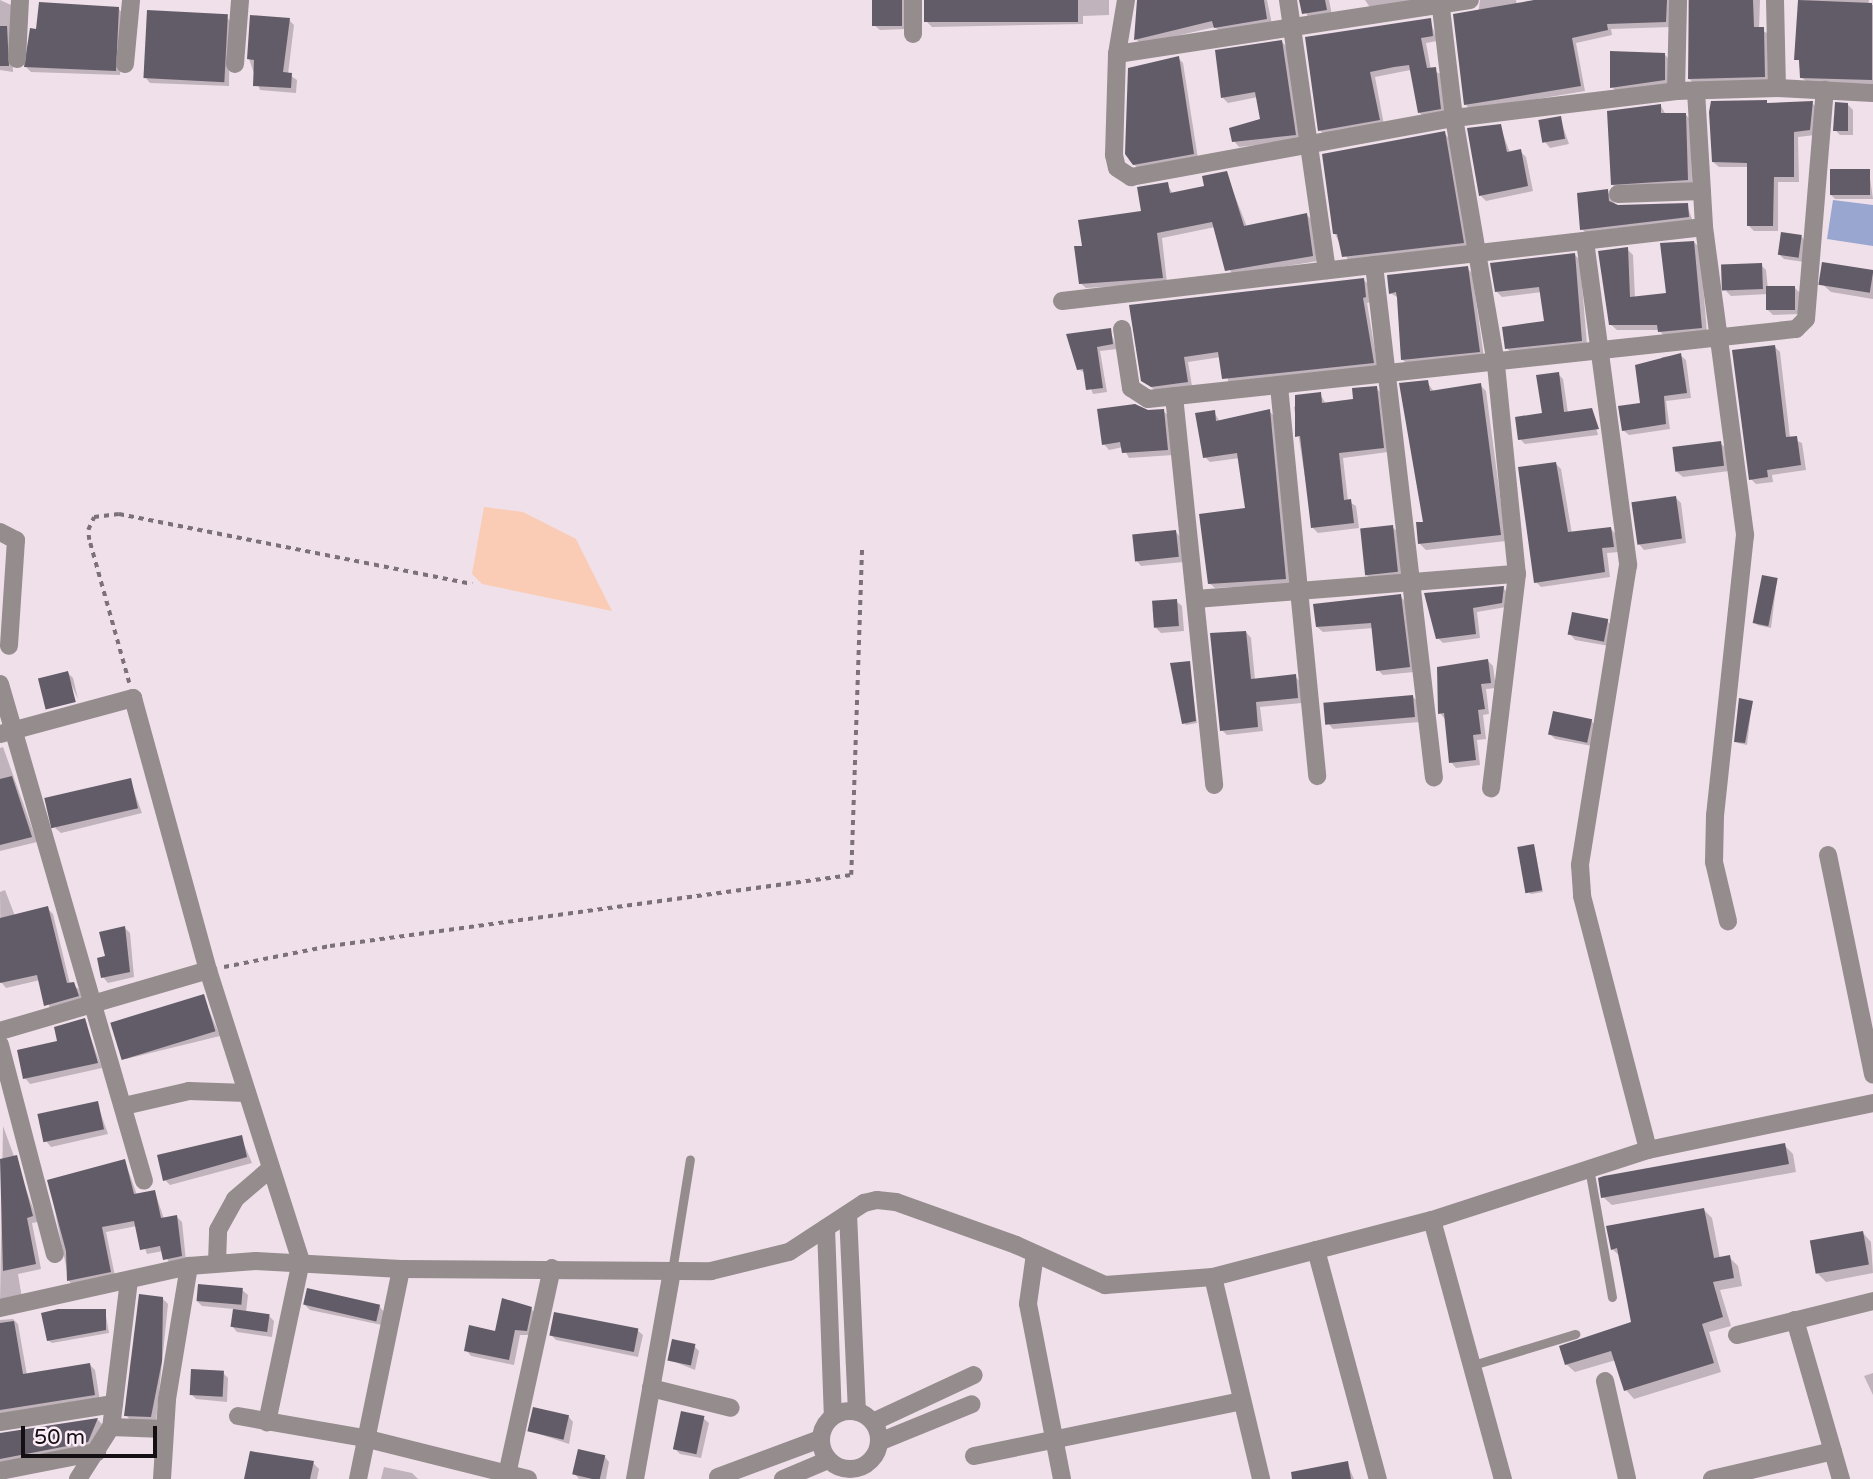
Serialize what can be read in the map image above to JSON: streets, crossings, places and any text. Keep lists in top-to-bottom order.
{
  "scale_bar": "50 m"
}
